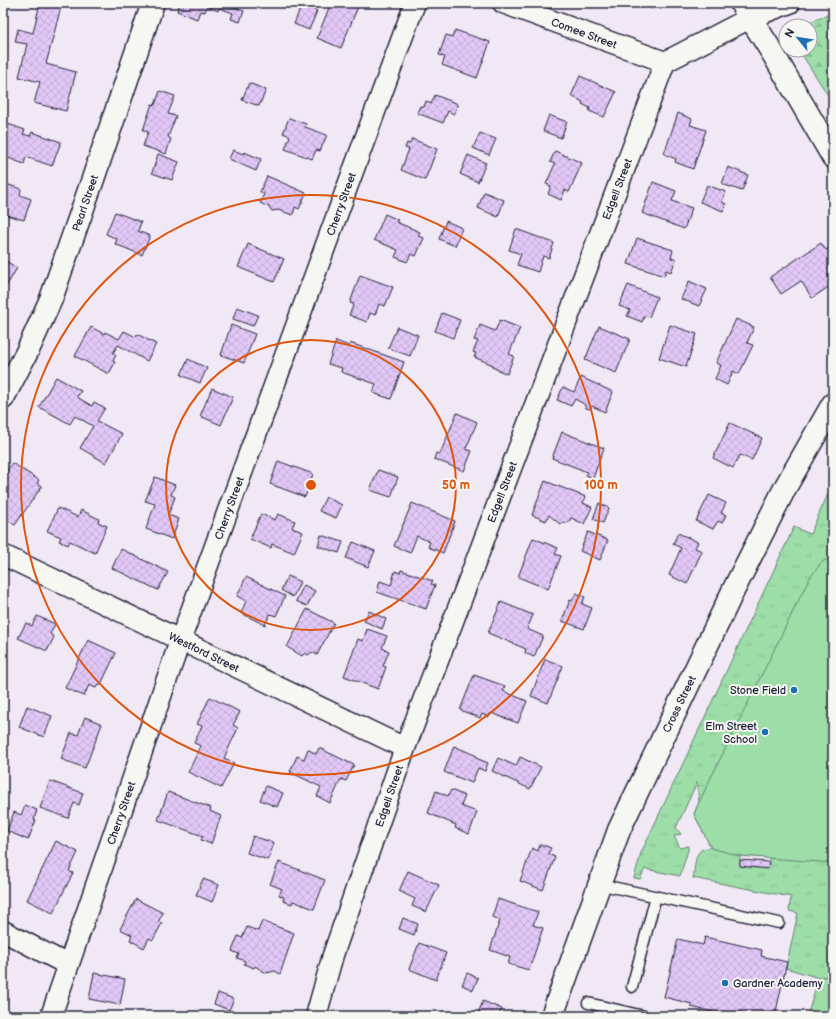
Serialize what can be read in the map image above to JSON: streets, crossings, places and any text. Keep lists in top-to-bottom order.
{
  "streets": {
    "street": [
      "Comee Street",
      "Edgell Street",
      "Pearl Street",
      "Cherry Street",
      "Westford Street",
      "Cross Street"
    ]
  },
  "crossings": [
    ["Comee Street", "Edgell Street"],
    ["Edgell Street", "Westford Street"],
    ["Cherry Street", "Westford Street"]
  ],
  "places": ["Stone Field", "Elm Street School", "Gardner Academy"],
  "north": "top left",
  "rings": ["50 m", "100 m"]
}
